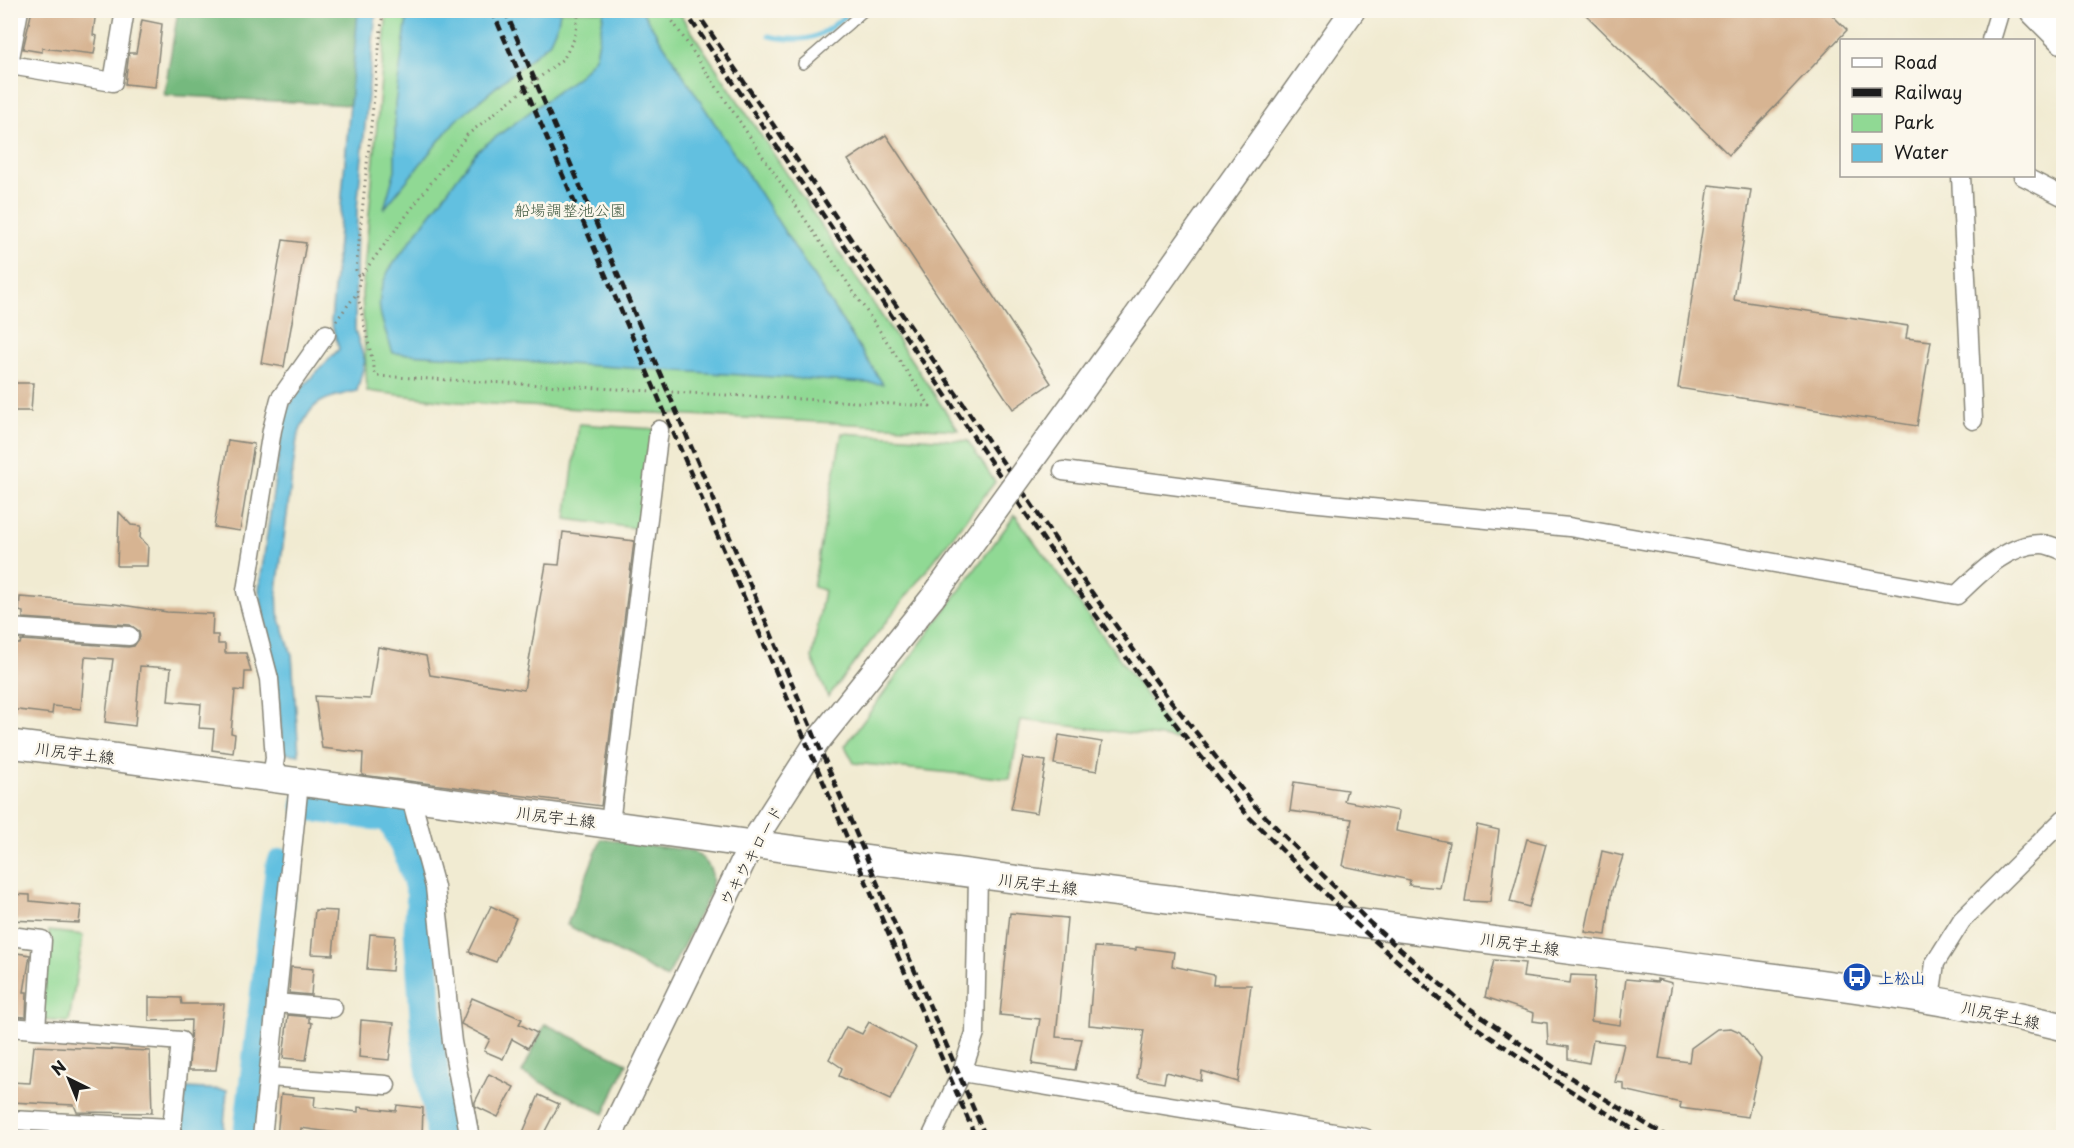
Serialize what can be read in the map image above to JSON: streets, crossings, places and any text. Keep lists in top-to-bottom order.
{
  "streets": {
    "main road": ["川尻宇土線"],
    "street": ["ウキウキロード"]
  },
  "crossings": [
    ["川尻宇土線", "ウキウキロード"]
  ],
  "parks": ["船場調整池公園"],
  "places": {
    "bus stop": ["上松山"]
  },
  "legend": [
    "Road",
    "Railway",
    "Park",
    "Water"
  ],
  "north": "top left"
}
